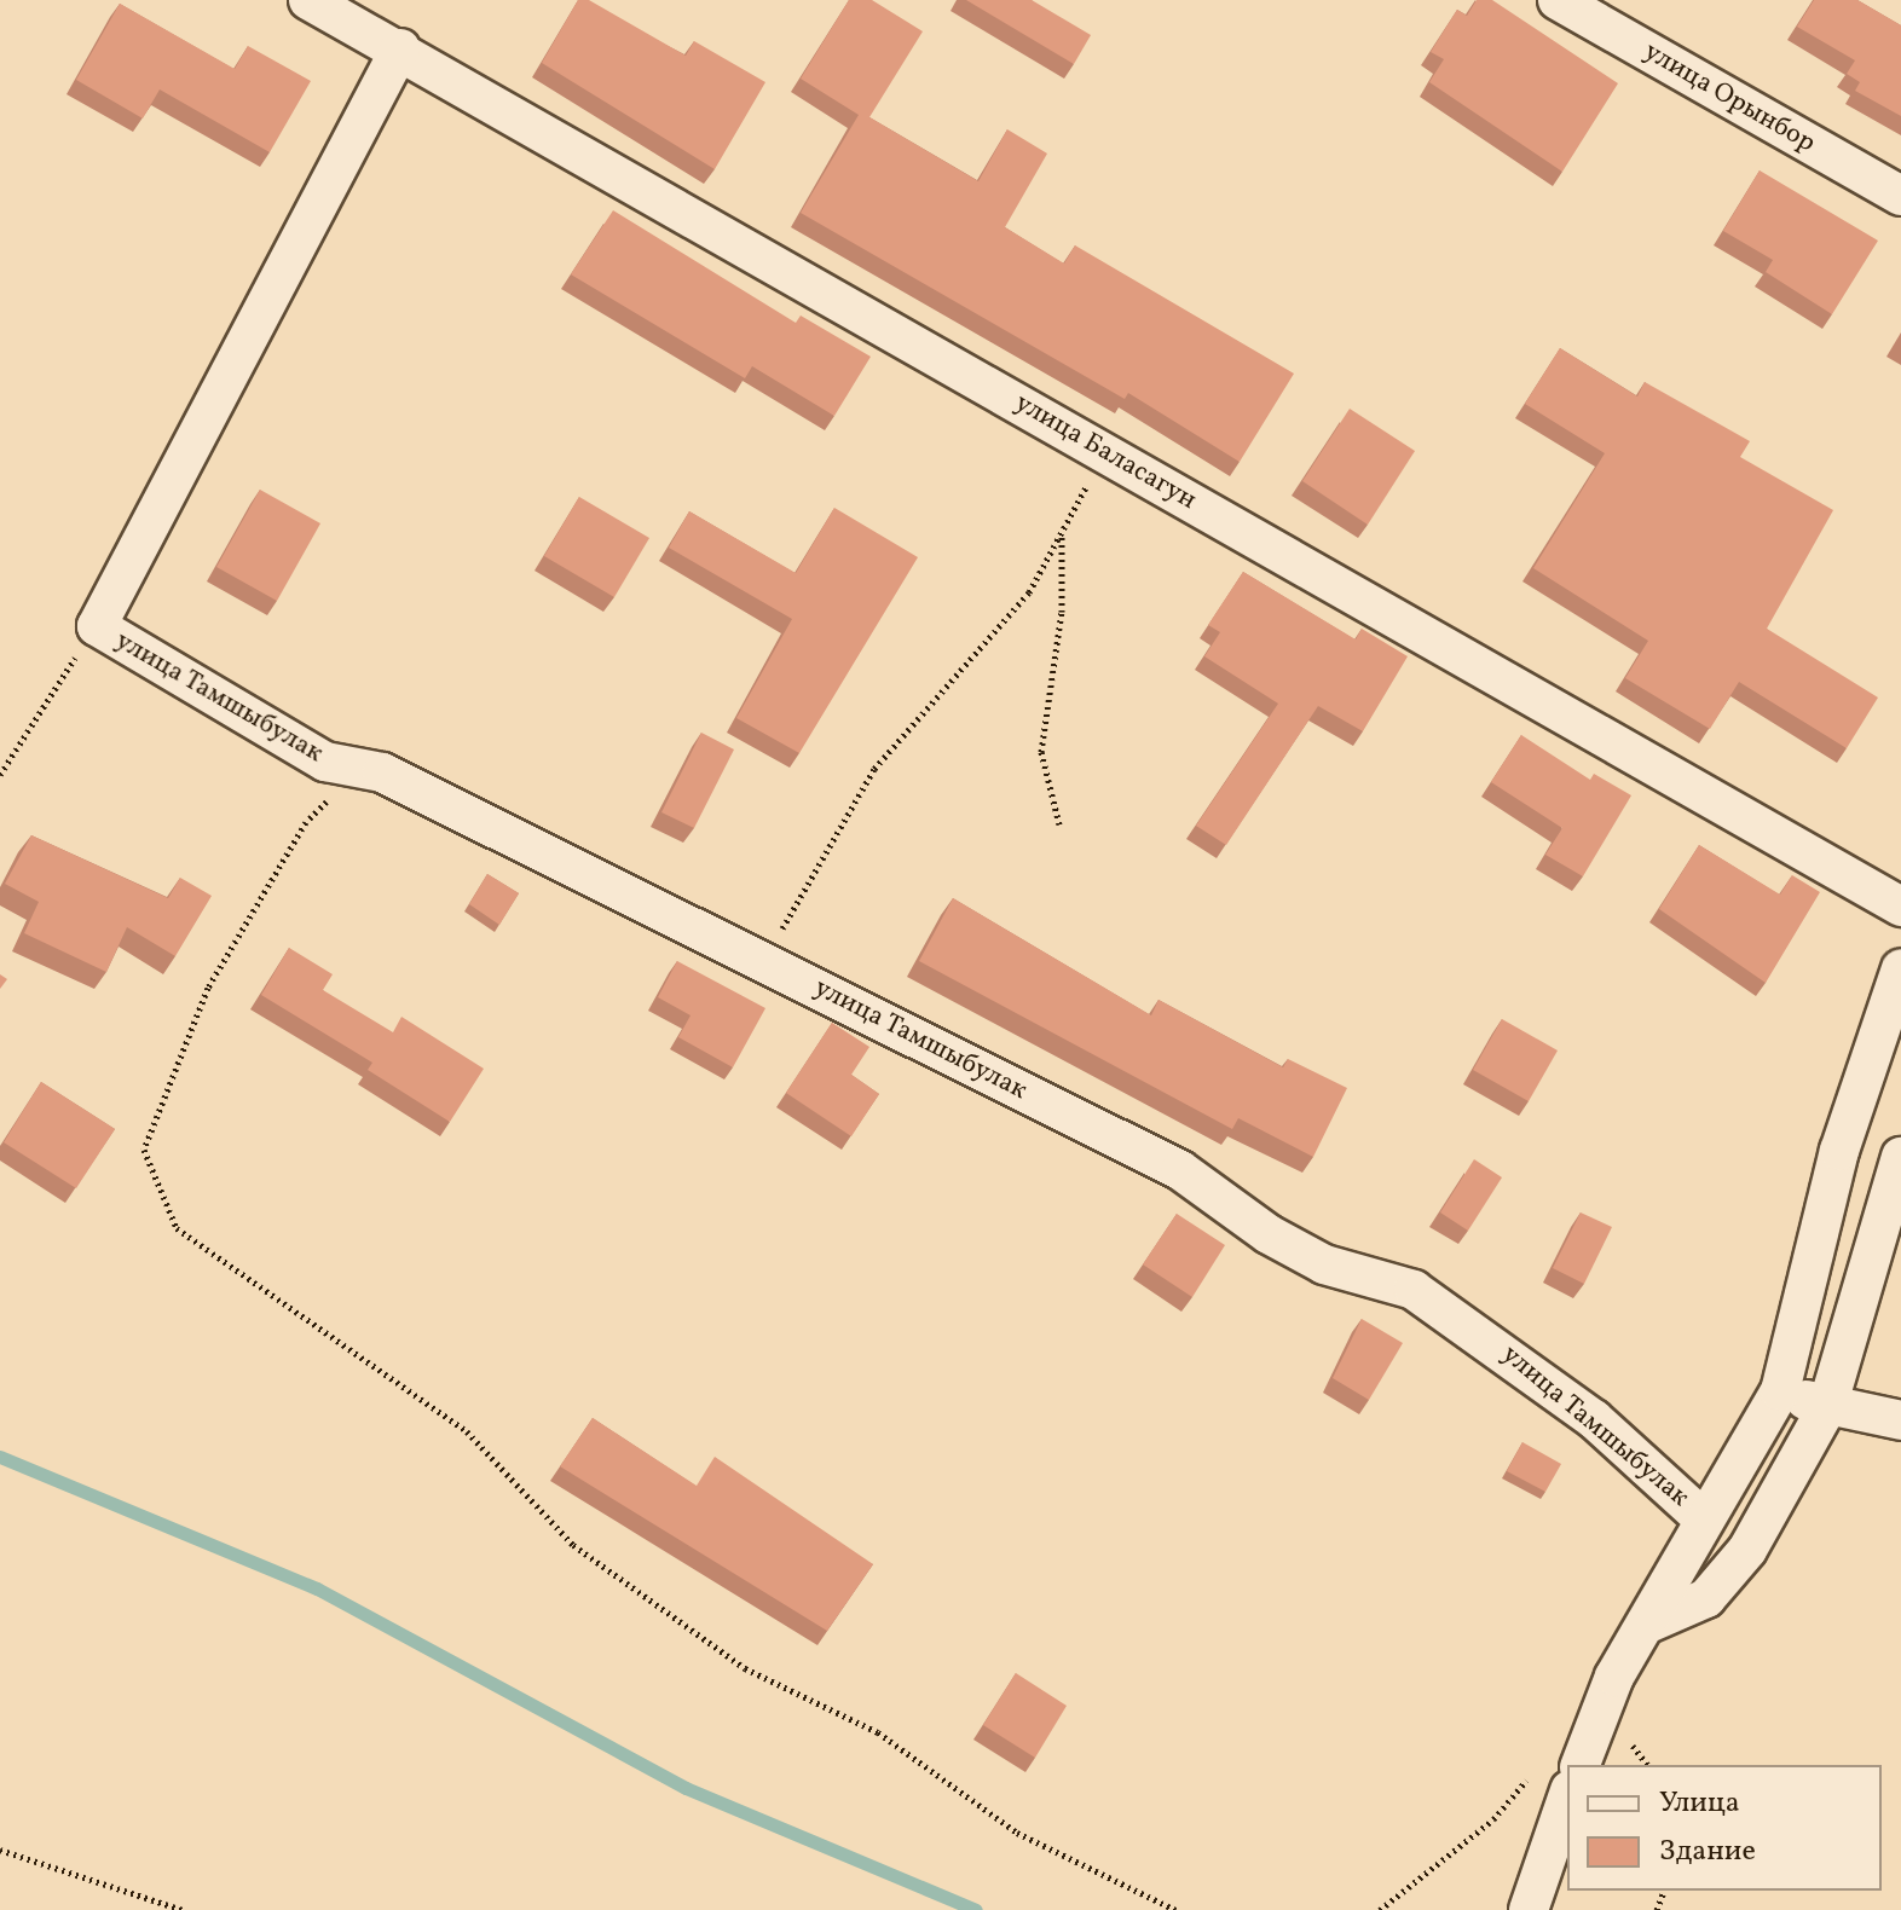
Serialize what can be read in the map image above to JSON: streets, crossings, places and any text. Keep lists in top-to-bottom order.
{
  "streets": {
    "street": ["улица Орынбор", "улица Баласагун", "улица Тамшыбулак"]
  },
  "legend": ["Улица", "Здание"]
}
